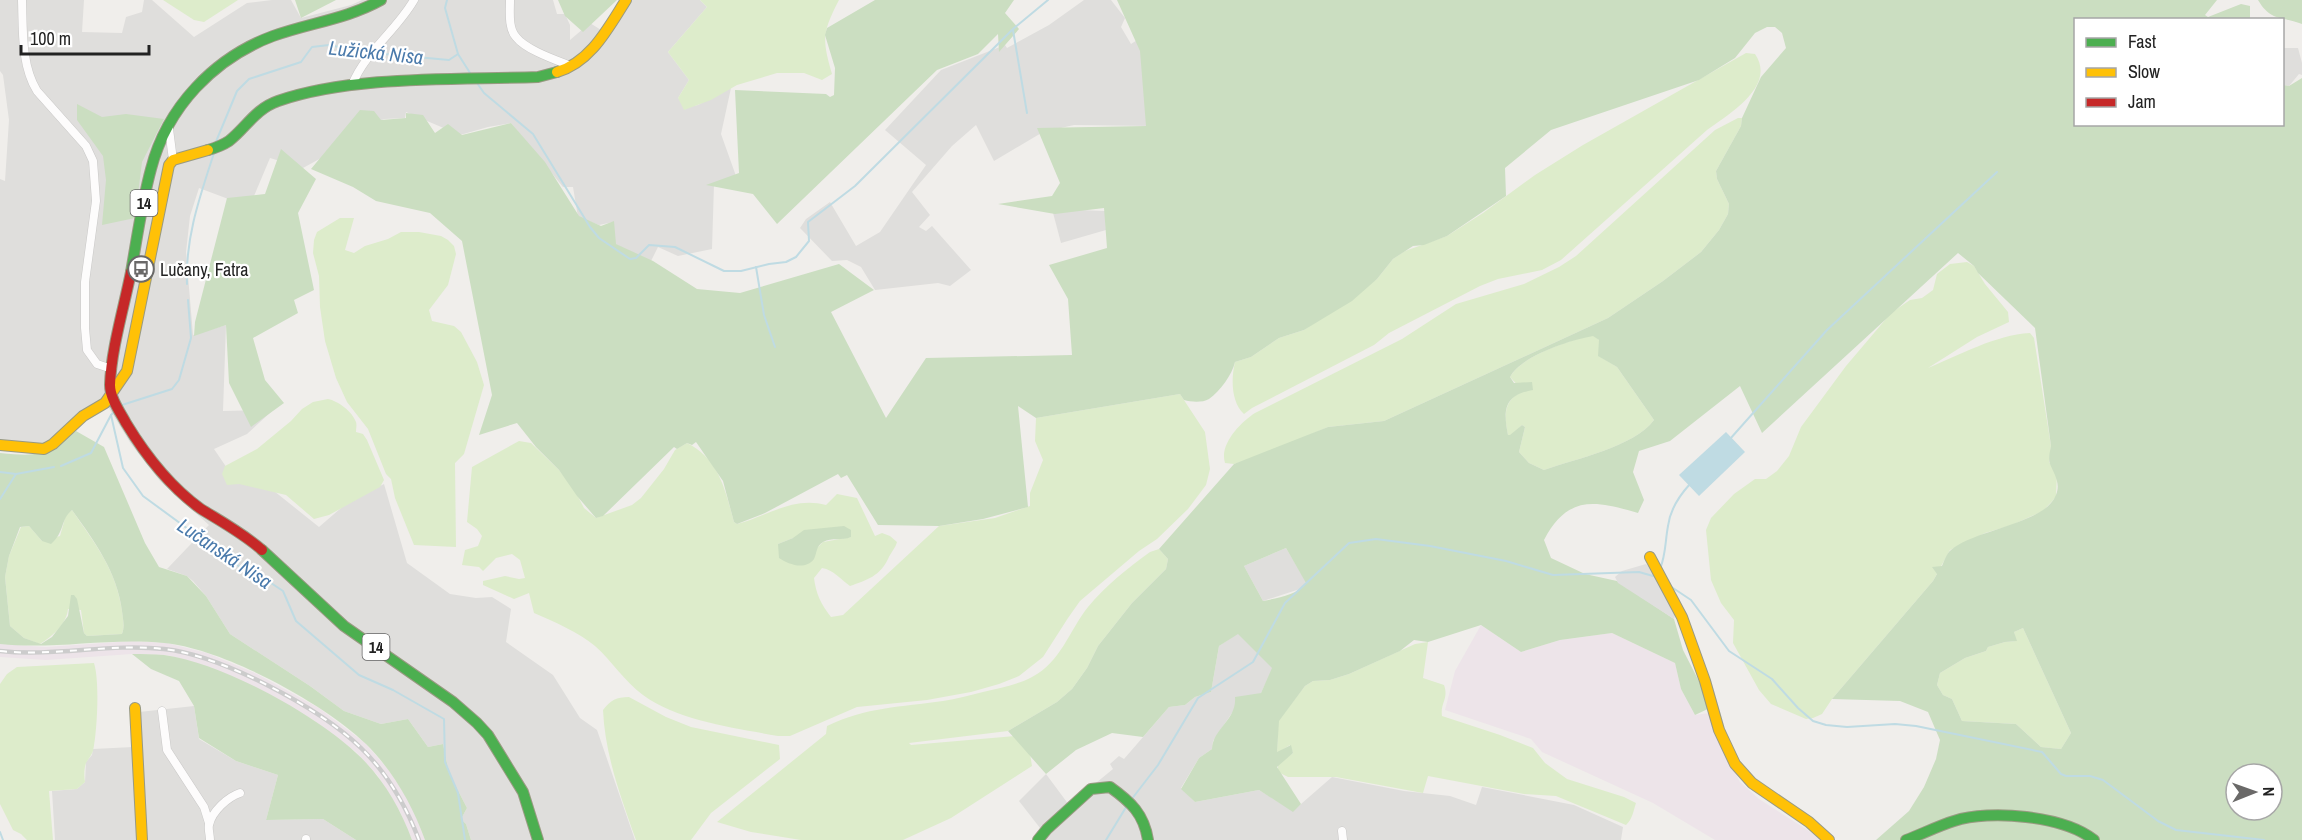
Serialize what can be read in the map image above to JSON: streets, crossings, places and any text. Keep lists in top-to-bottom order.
{
  "streets": {
    "street": ["14"]
  },
  "water": ["Lužická Nisa", "Lučanská Nisa"],
  "places": {
    "bus stop": ["Lučany, Fatra"]
  },
  "legend": ["Fast", "Slow", "Jam"],
  "scale_bar": "100 m",
  "north": "right"
}
